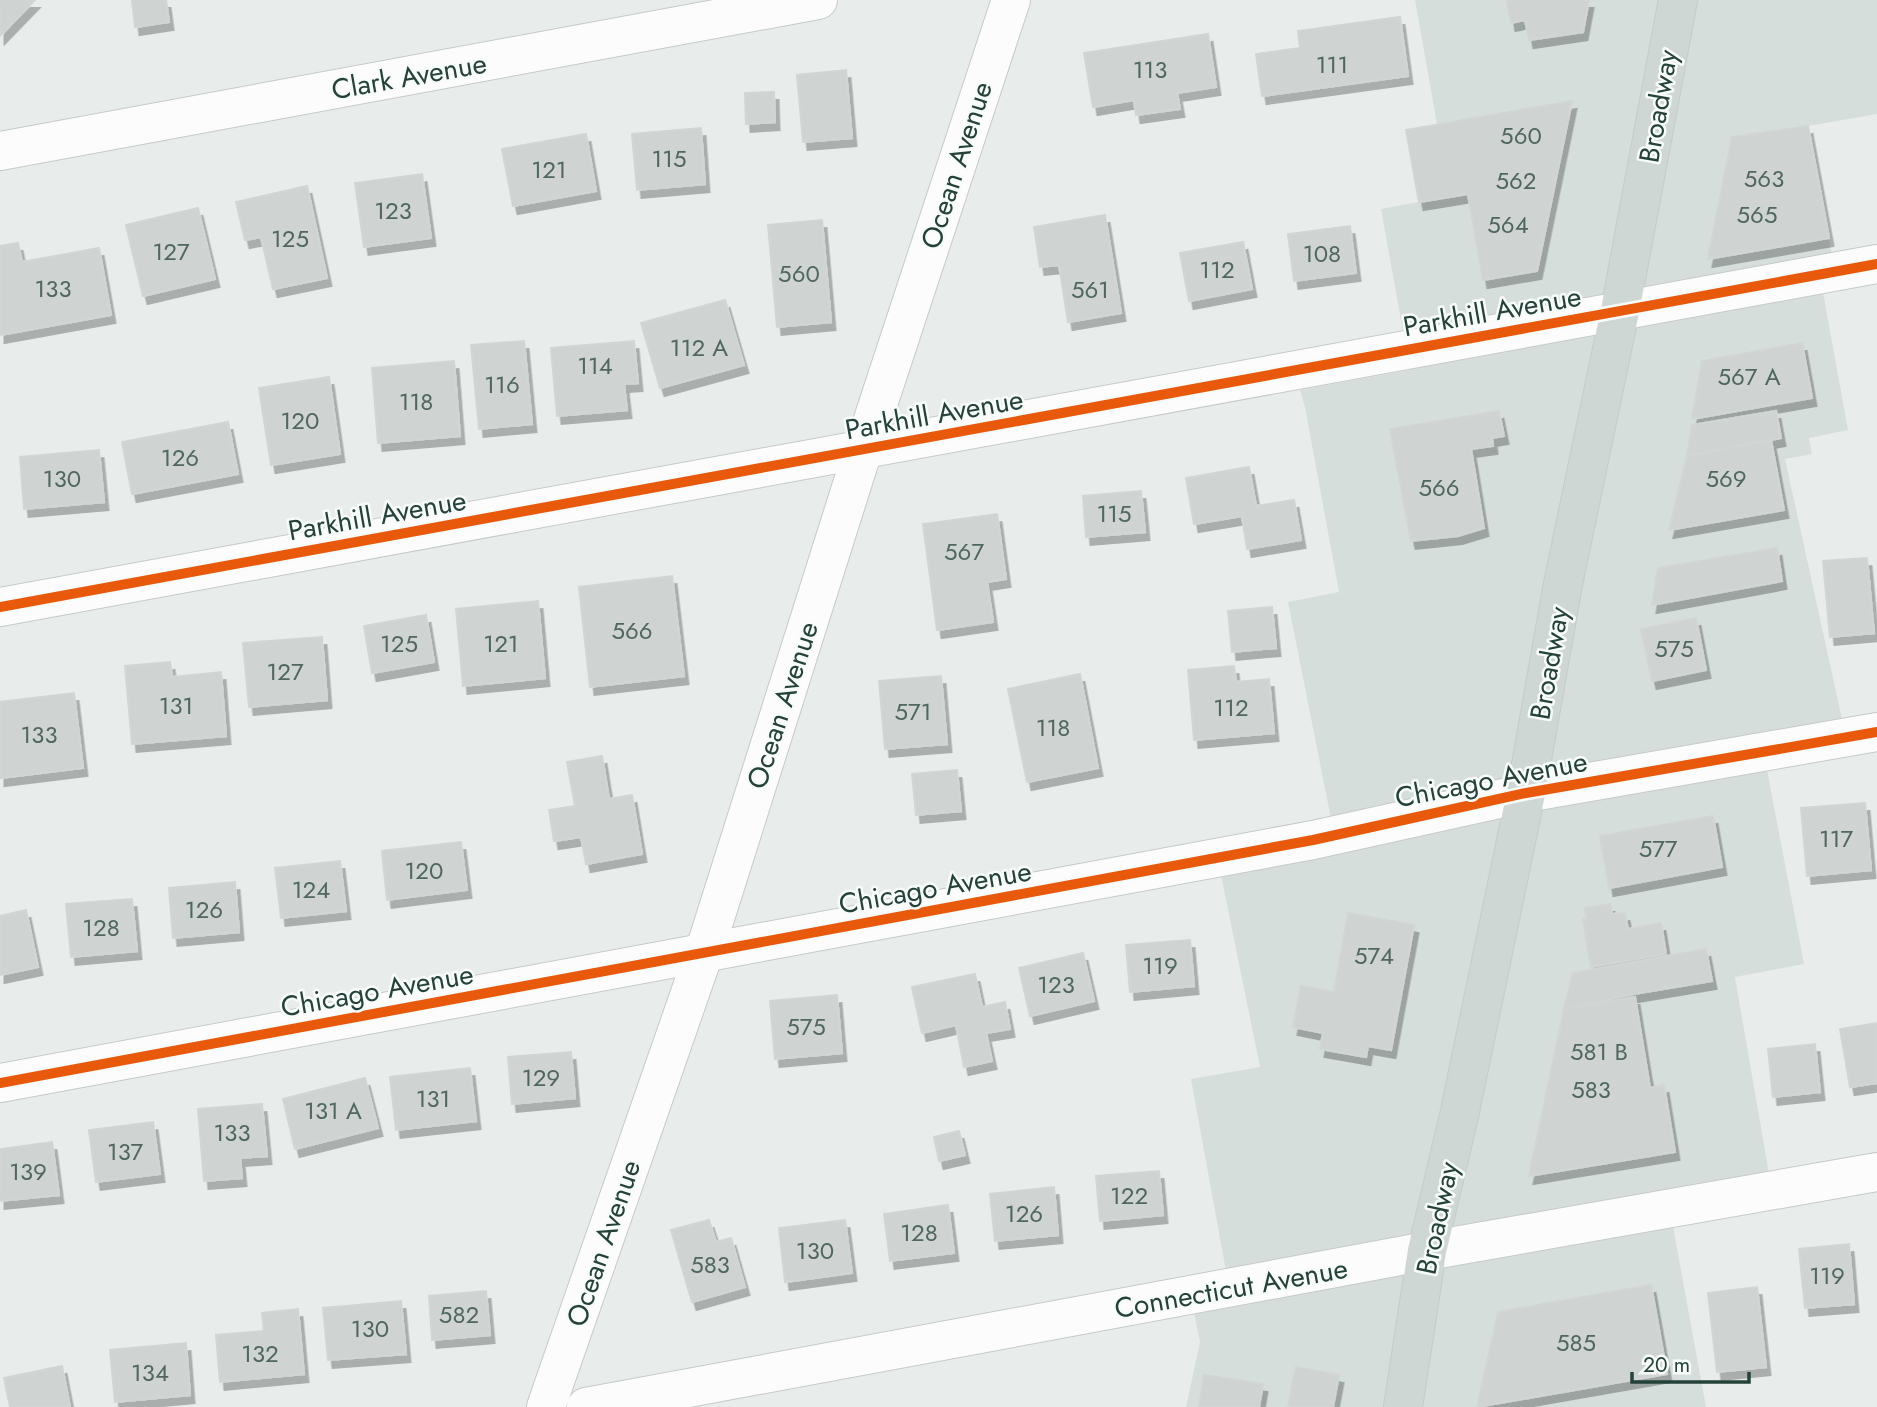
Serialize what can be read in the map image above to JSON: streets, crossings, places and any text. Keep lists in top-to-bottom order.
{
  "streets": {
    "main road": ["Broadway"],
    "street": [
      "Clark Avenue",
      "Ocean Avenue",
      "Parkhill Avenue",
      "Chicago Avenue",
      "Connecticut Avenue"
    ]
  },
  "crossings": [
    ["Broadway", "Parkhill Avenue"],
    ["Broadway", "Chicago Avenue"],
    ["Broadway", "Connecticut Avenue"],
    ["Ocean Avenue", "Parkhill Avenue"],
    ["Ocean Avenue", "Chicago Avenue"]
  ],
  "house_numbers": [
    "111",
    "113",
    "560",
    "115",
    "121",
    "563",
    "562",
    "123",
    "565",
    "564",
    "125",
    "127",
    "108",
    "112",
    "560",
    "133",
    "561",
    "112 A",
    "114",
    "567 A",
    "116",
    "118",
    "120",
    "126",
    "130",
    "569",
    "566",
    "115",
    "567",
    "566",
    "125",
    "121",
    "575",
    "127",
    "131",
    "112",
    "571",
    "118",
    "133",
    "117",
    "577",
    "120",
    "124",
    "126",
    "128",
    "574",
    "119",
    "123",
    "575",
    "581 B",
    "129",
    "583",
    "131",
    "131 A",
    "133",
    "137",
    "139",
    "122",
    "126",
    "128",
    "130",
    "583",
    "119",
    "582",
    "130",
    "585",
    "132",
    "134"
  ],
  "scale_bar": "20 m"
}
